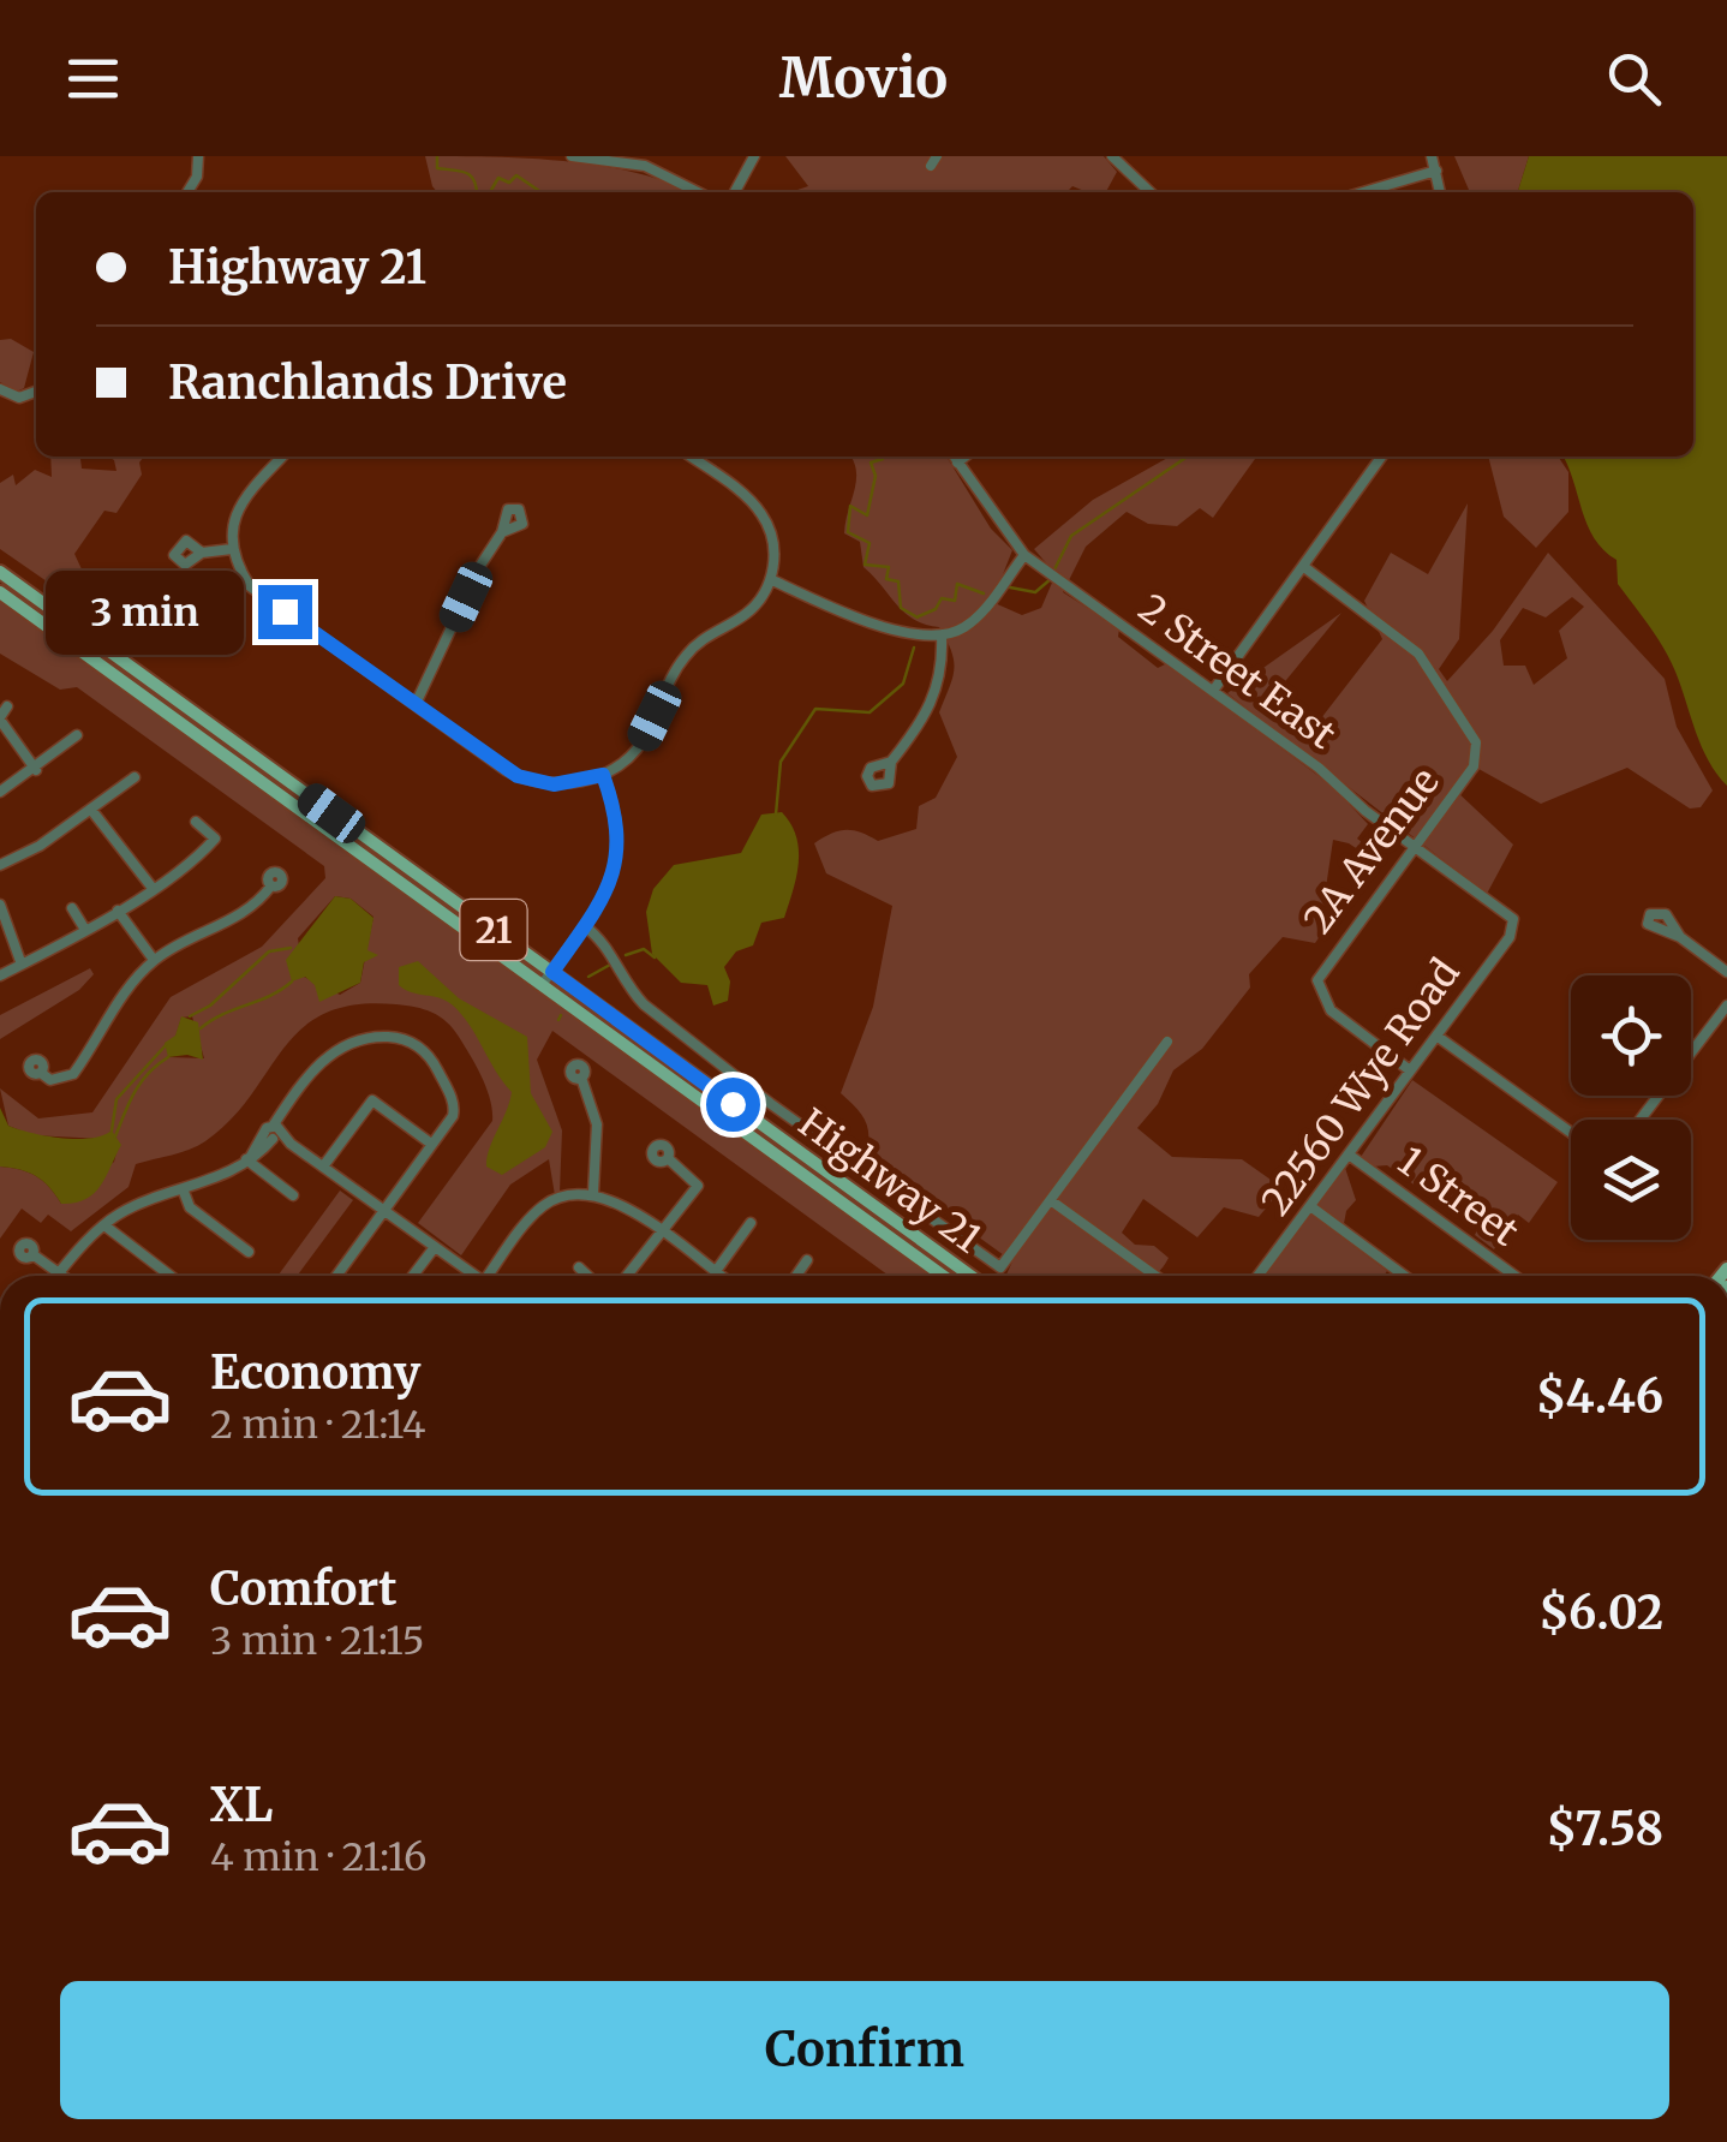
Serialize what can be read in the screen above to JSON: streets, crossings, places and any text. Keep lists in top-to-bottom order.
{
  "streets": {
    "main road": ["21", "Highway 21"],
    "street": [
      "2 Street East",
      "2A Avenue",
      "22560 Wye Road",
      "1 Street"
    ]
  },
  "crossings": [
    ["2 Street East", "2A Avenue"],
    ["2 Street East", "22560 Wye Road"],
    ["2A Avenue", "22560 Wye Road"],
    ["22560 Wye Road", "1 Street"]
  ],
  "page": {
    "header": "Movio",
    "banner": ["Highway 21", "Ranchlands Drive"],
    "bubble": "3 min",
    "list": [
      {
        "name": "Economy",
        "note": "2 min · 21:14",
        "value": "$4.46"
      },
      {
        "name": "Comfort",
        "note": "3 min · 21:15",
        "value": "$6.02"
      },
      {
        "name": "XL",
        "note": "4 min · 21:16",
        "value": "$7.58"
      }
    ],
    "buttons": "Confirm"
  }
}
